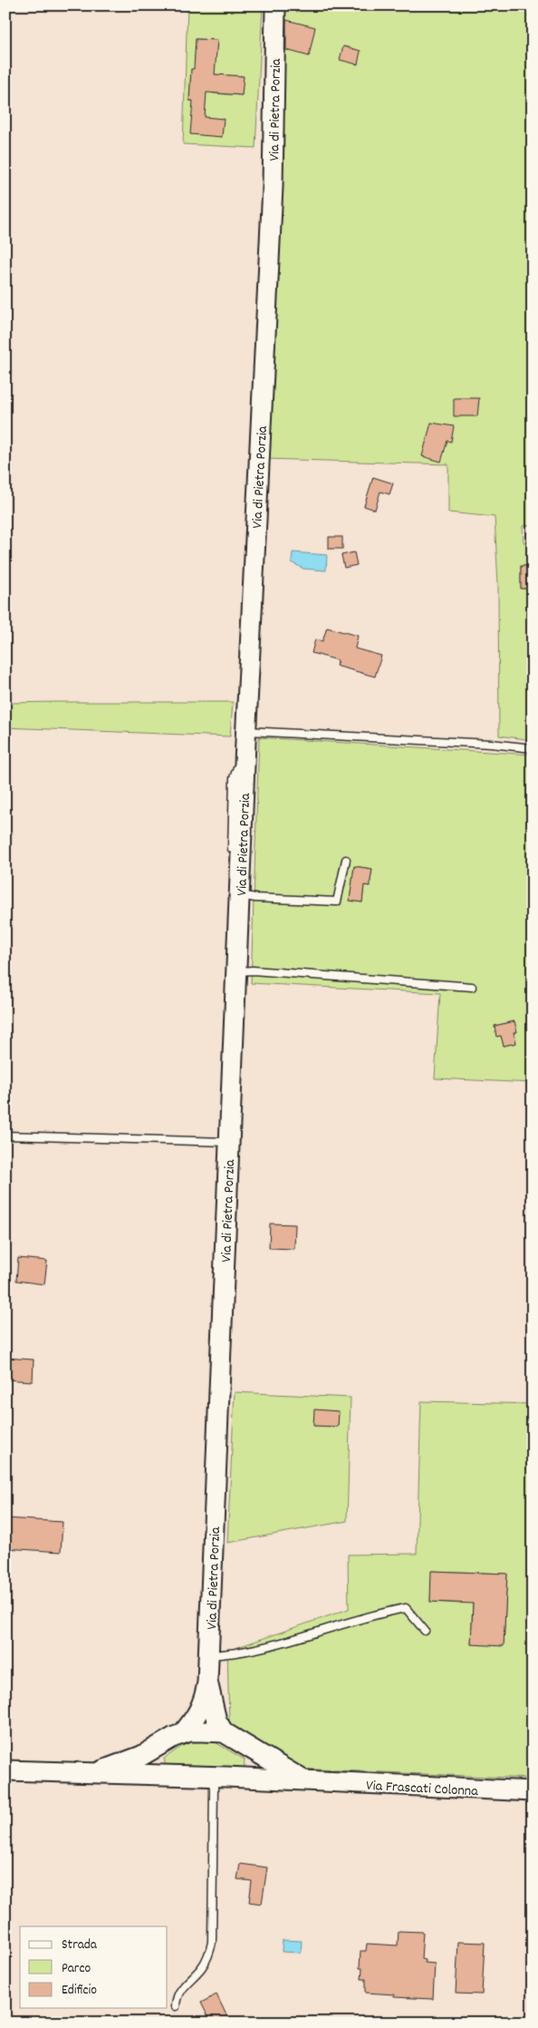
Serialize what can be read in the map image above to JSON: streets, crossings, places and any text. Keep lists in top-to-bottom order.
{
  "streets": {
    "street": ["Via di Pietra Porzia", "Via Frascati Colonna"]
  },
  "legend": ["Strada", "Parco", "Edificio"]
}
